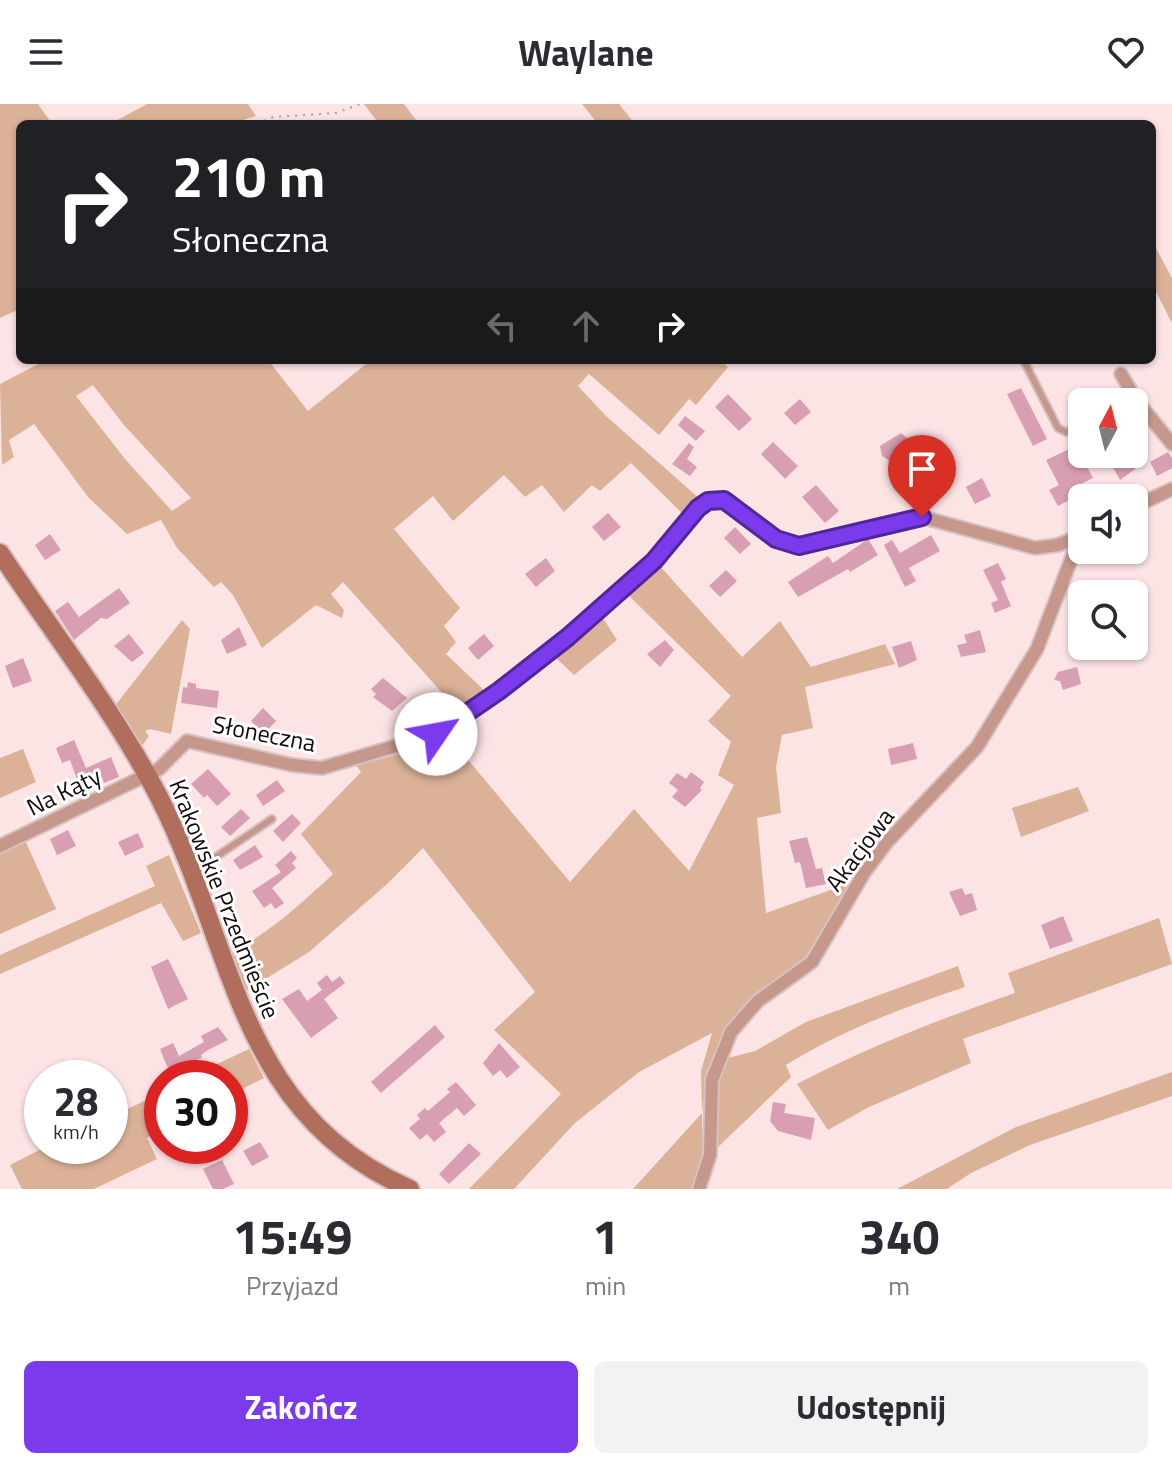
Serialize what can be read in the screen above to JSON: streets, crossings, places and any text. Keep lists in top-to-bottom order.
{
  "streets": {
    "main road": ["Krakowskie Przedmieście"],
    "street": ["Słoneczna", "Na Kąty", "Akacjowa"]
  },
  "crossings": [
    ["Słoneczna", "Na Kąty"],
    ["Słoneczna", "Krakowskie Przedmieście"],
    ["Na Kąty", "Krakowskie Przedmieście"]
  ],
  "north": "top",
  "page": {
    "header": "Waylane",
    "turn": ["210 m", "Słoneczna"],
    "speed": "28 km/h",
    "limit": "30",
    "eta": [
      "15:49",
      "Przyjazd",
      "1",
      "min",
      "340",
      "m"
    ],
    "buttons": ["Zakończ", "Udostępnij"]
  }
}
